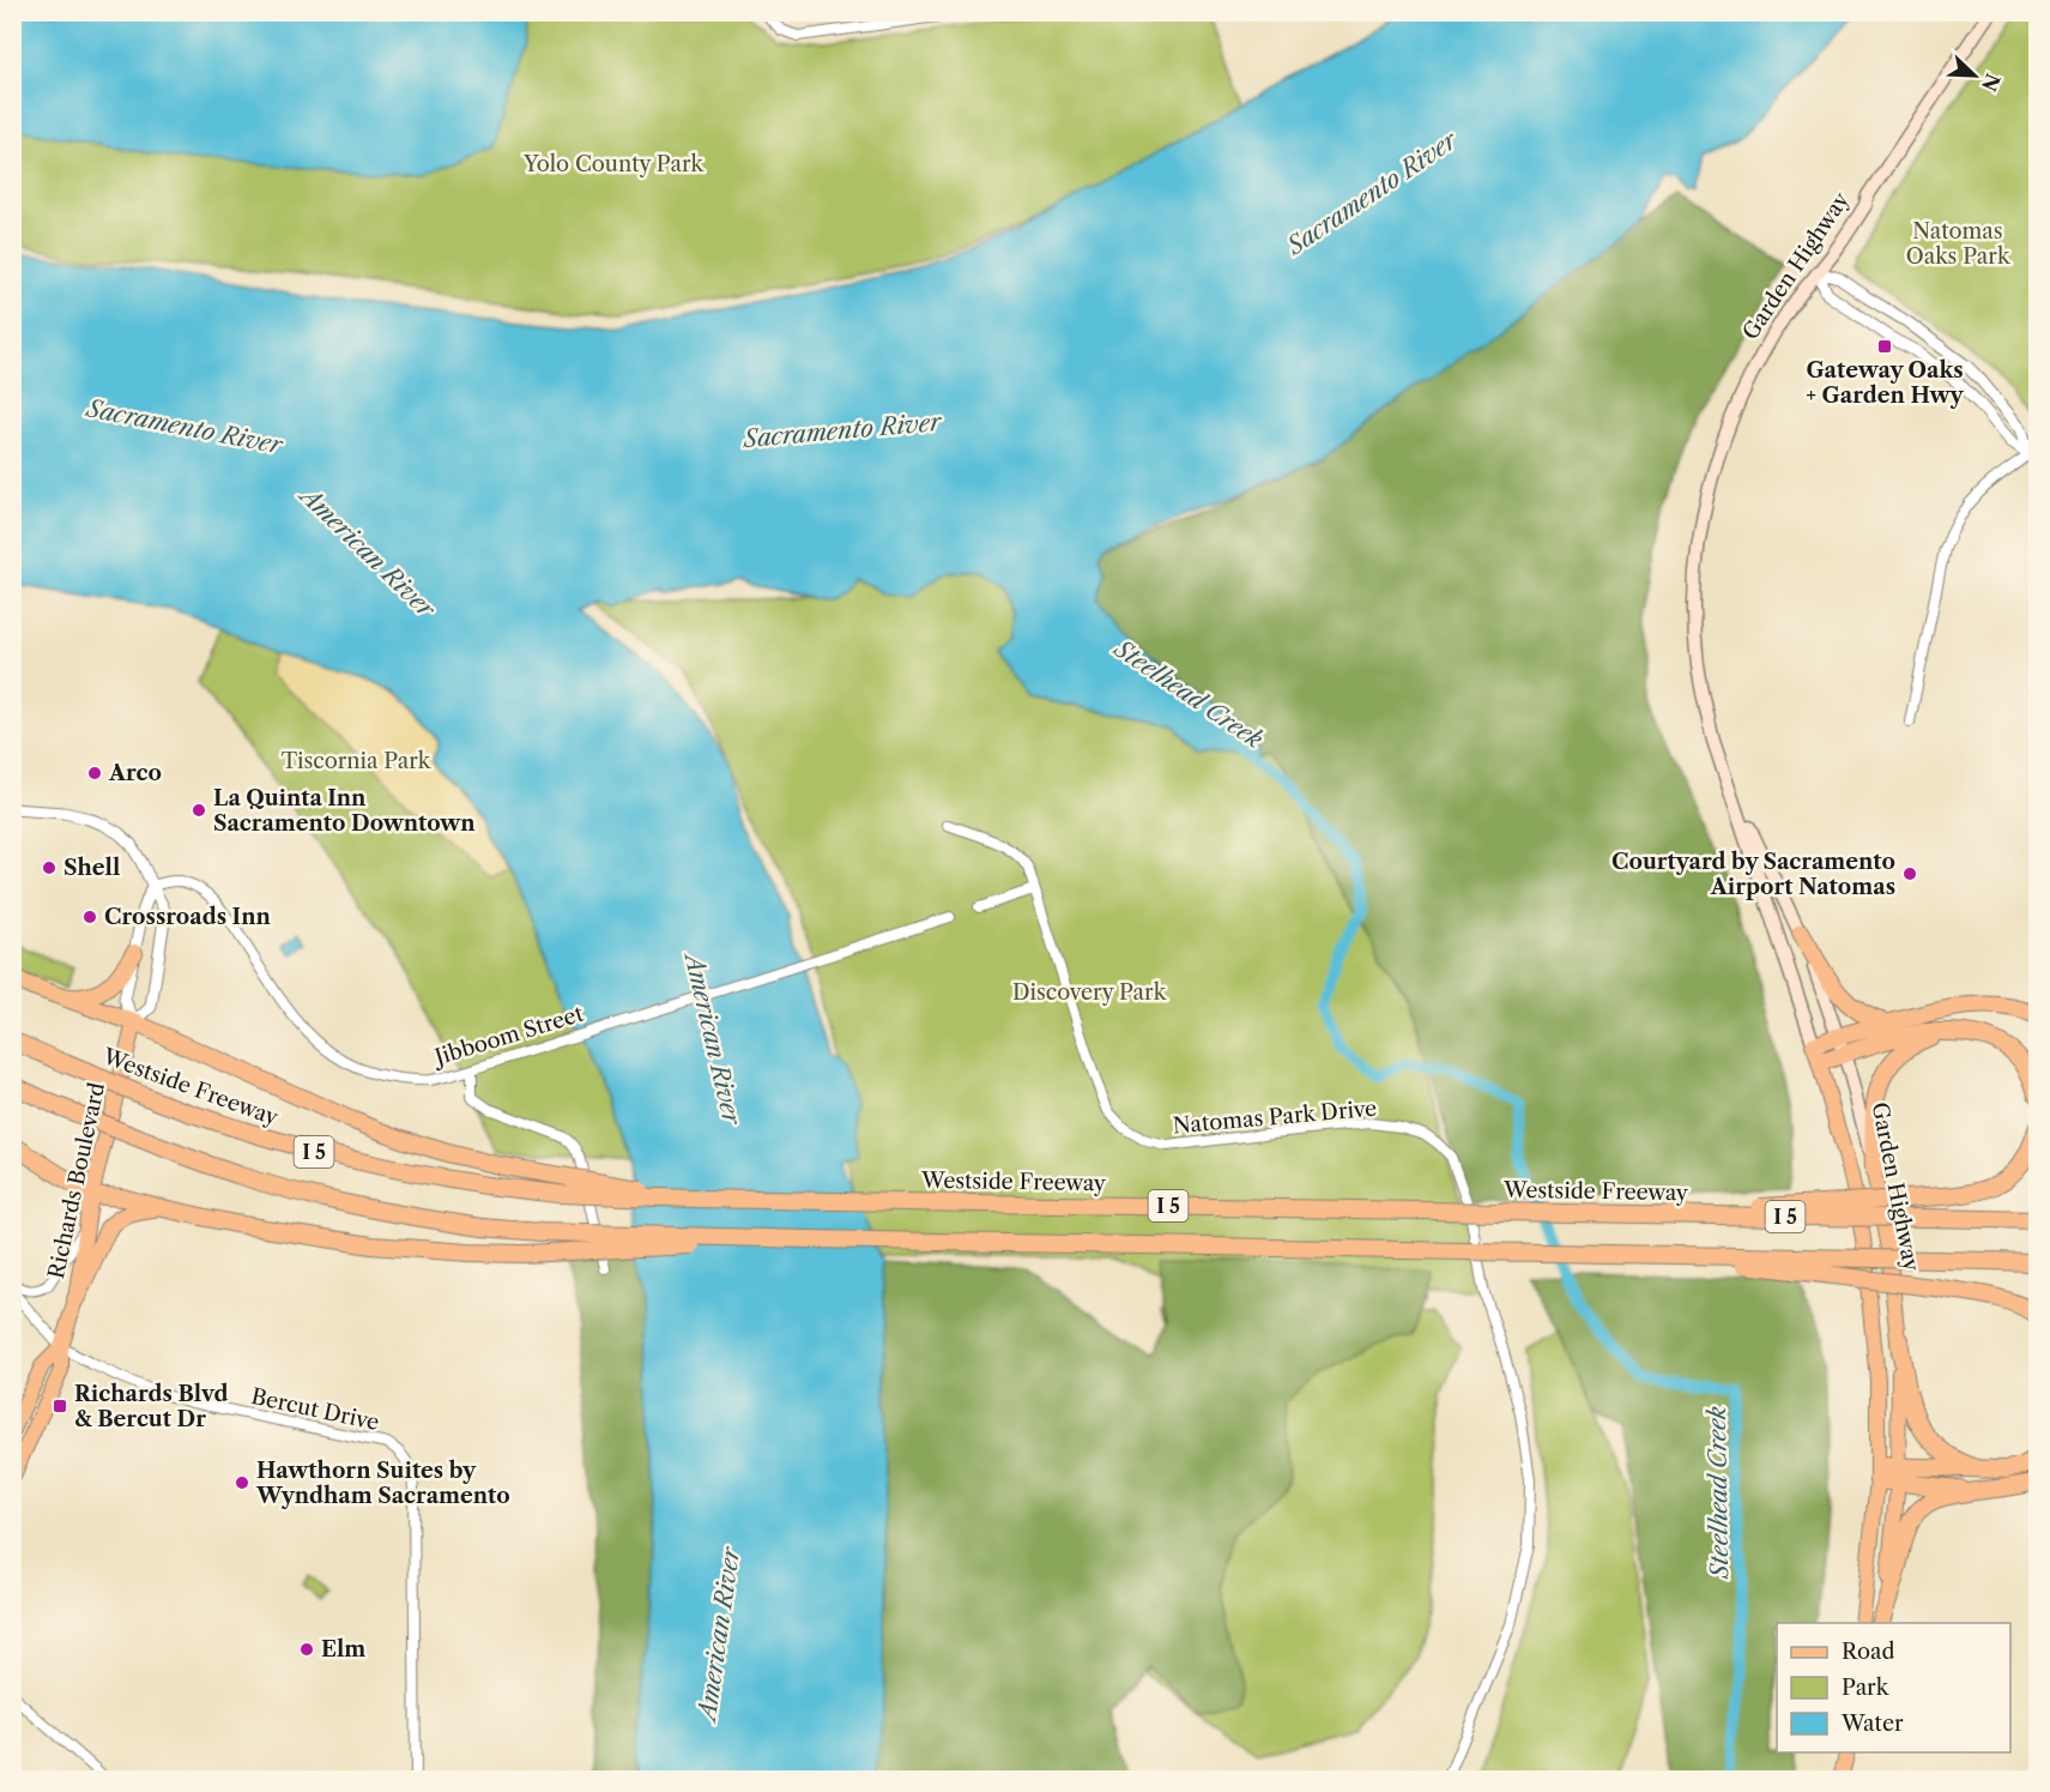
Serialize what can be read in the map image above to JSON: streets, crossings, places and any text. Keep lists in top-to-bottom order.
{
  "streets": {
    "highway": ["Westside Freeway", "I 5"],
    "main road": ["Garden Highway", "Richards Boulevard"],
    "street": ["Jibboom Street", "Natomas Park Drive", "Bercut Drive"]
  },
  "crossings": [
    ["Jibboom Street", "Richards Boulevard"],
    ["Richards Boulevard", "Bercut Drive"]
  ],
  "water": ["Sacramento River", "American River", "Steelhead Creek"],
  "parks": [
    "Yolo County Park",
    "Natomas Oaks Park",
    "Tiscornia Park",
    "Discovery Park"
  ],
  "places": {
    "transit": ["Gateway Oaks + Garden Hwy", "Richards Blvd & Bercut Dr"],
    "other": [
      "Arco",
      "La Quinta Inn Sacramento Downtown",
      "Shell",
      "Courtyard by Sacramento Airport Natomas",
      "Crossroads Inn",
      "Hawthorn Suites by Wyndham Sacramento",
      "Elm"
    ]
  },
  "legend": ["Road", "Park", "Water"],
  "north": "bottom right"
}
